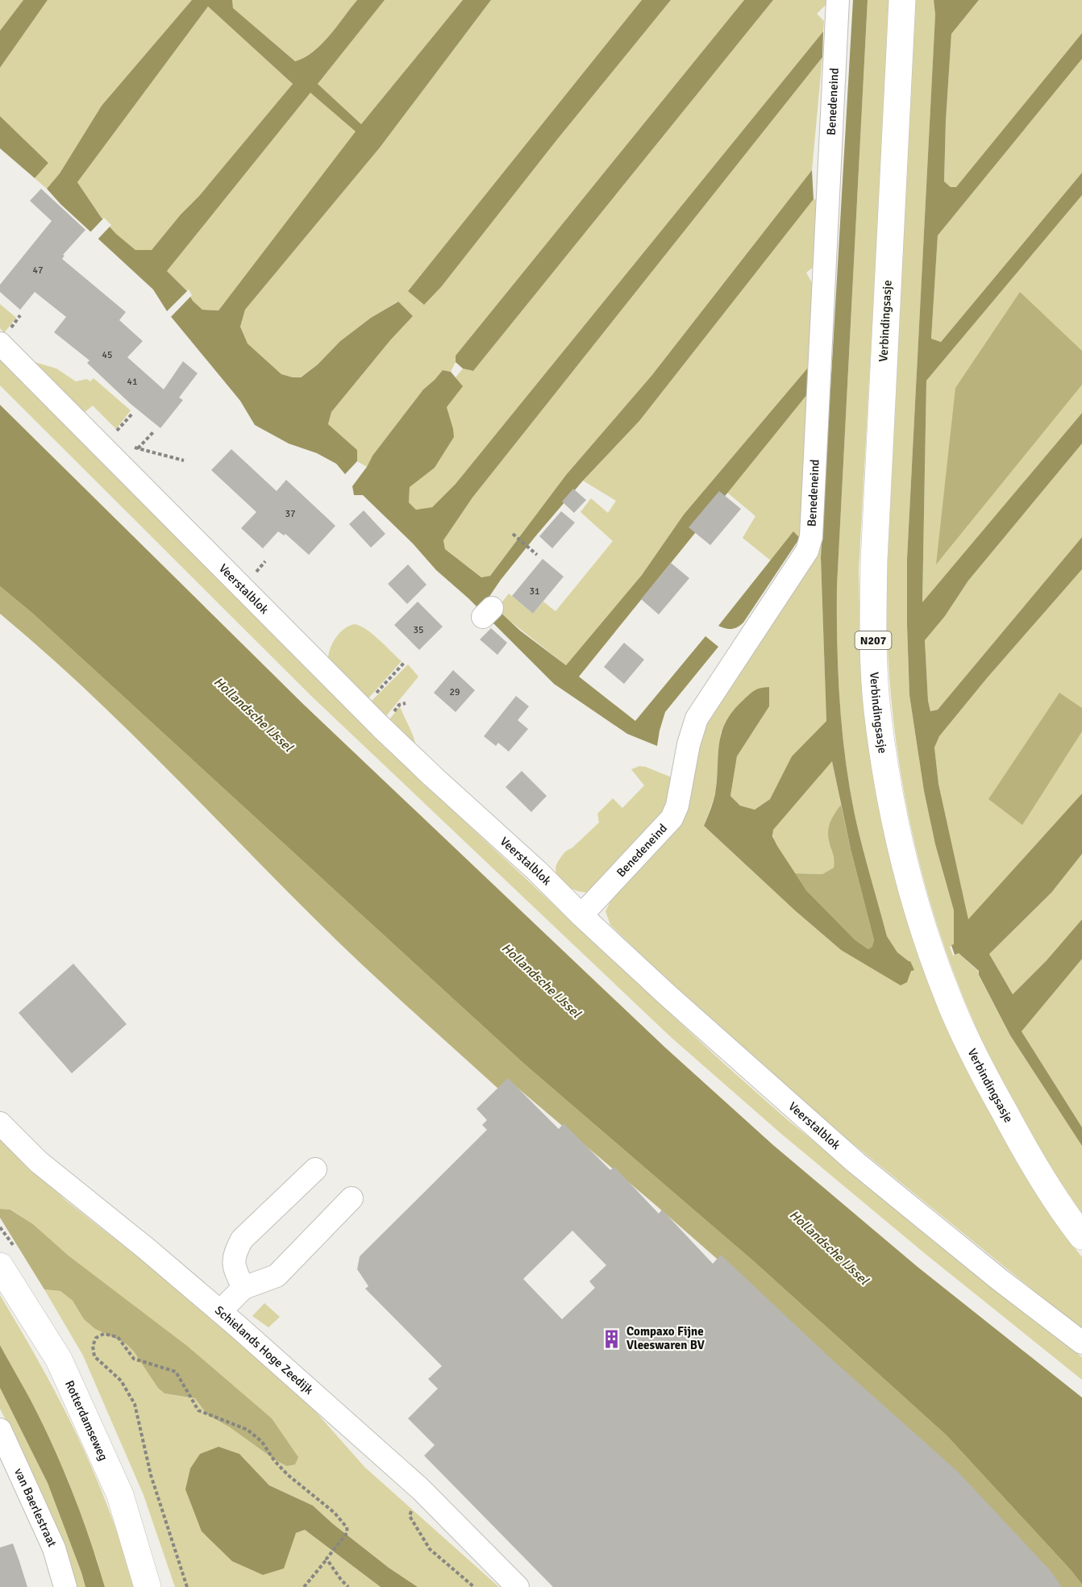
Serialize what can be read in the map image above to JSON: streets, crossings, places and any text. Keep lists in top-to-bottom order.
{
  "streets": {
    "main road": ["Verbindingsasje", "N207", "Rotterdamseweg"],
    "street": [
      "Benedeneind",
      "Veerstalblok",
      "Schielands Hoge Zeedijk",
      "van Baerlestraat"
    ]
  },
  "crossings": [
    ["Benedeneind", "Veerstalblok"]
  ],
  "water": ["Hollandsche IJssel"],
  "places": {
    "building": ["Compaxo Fijne Vleeswaren BV"]
  },
  "house_numbers": [
    "47",
    "45",
    "41",
    "37",
    "31",
    "35",
    "29"
  ]
}
